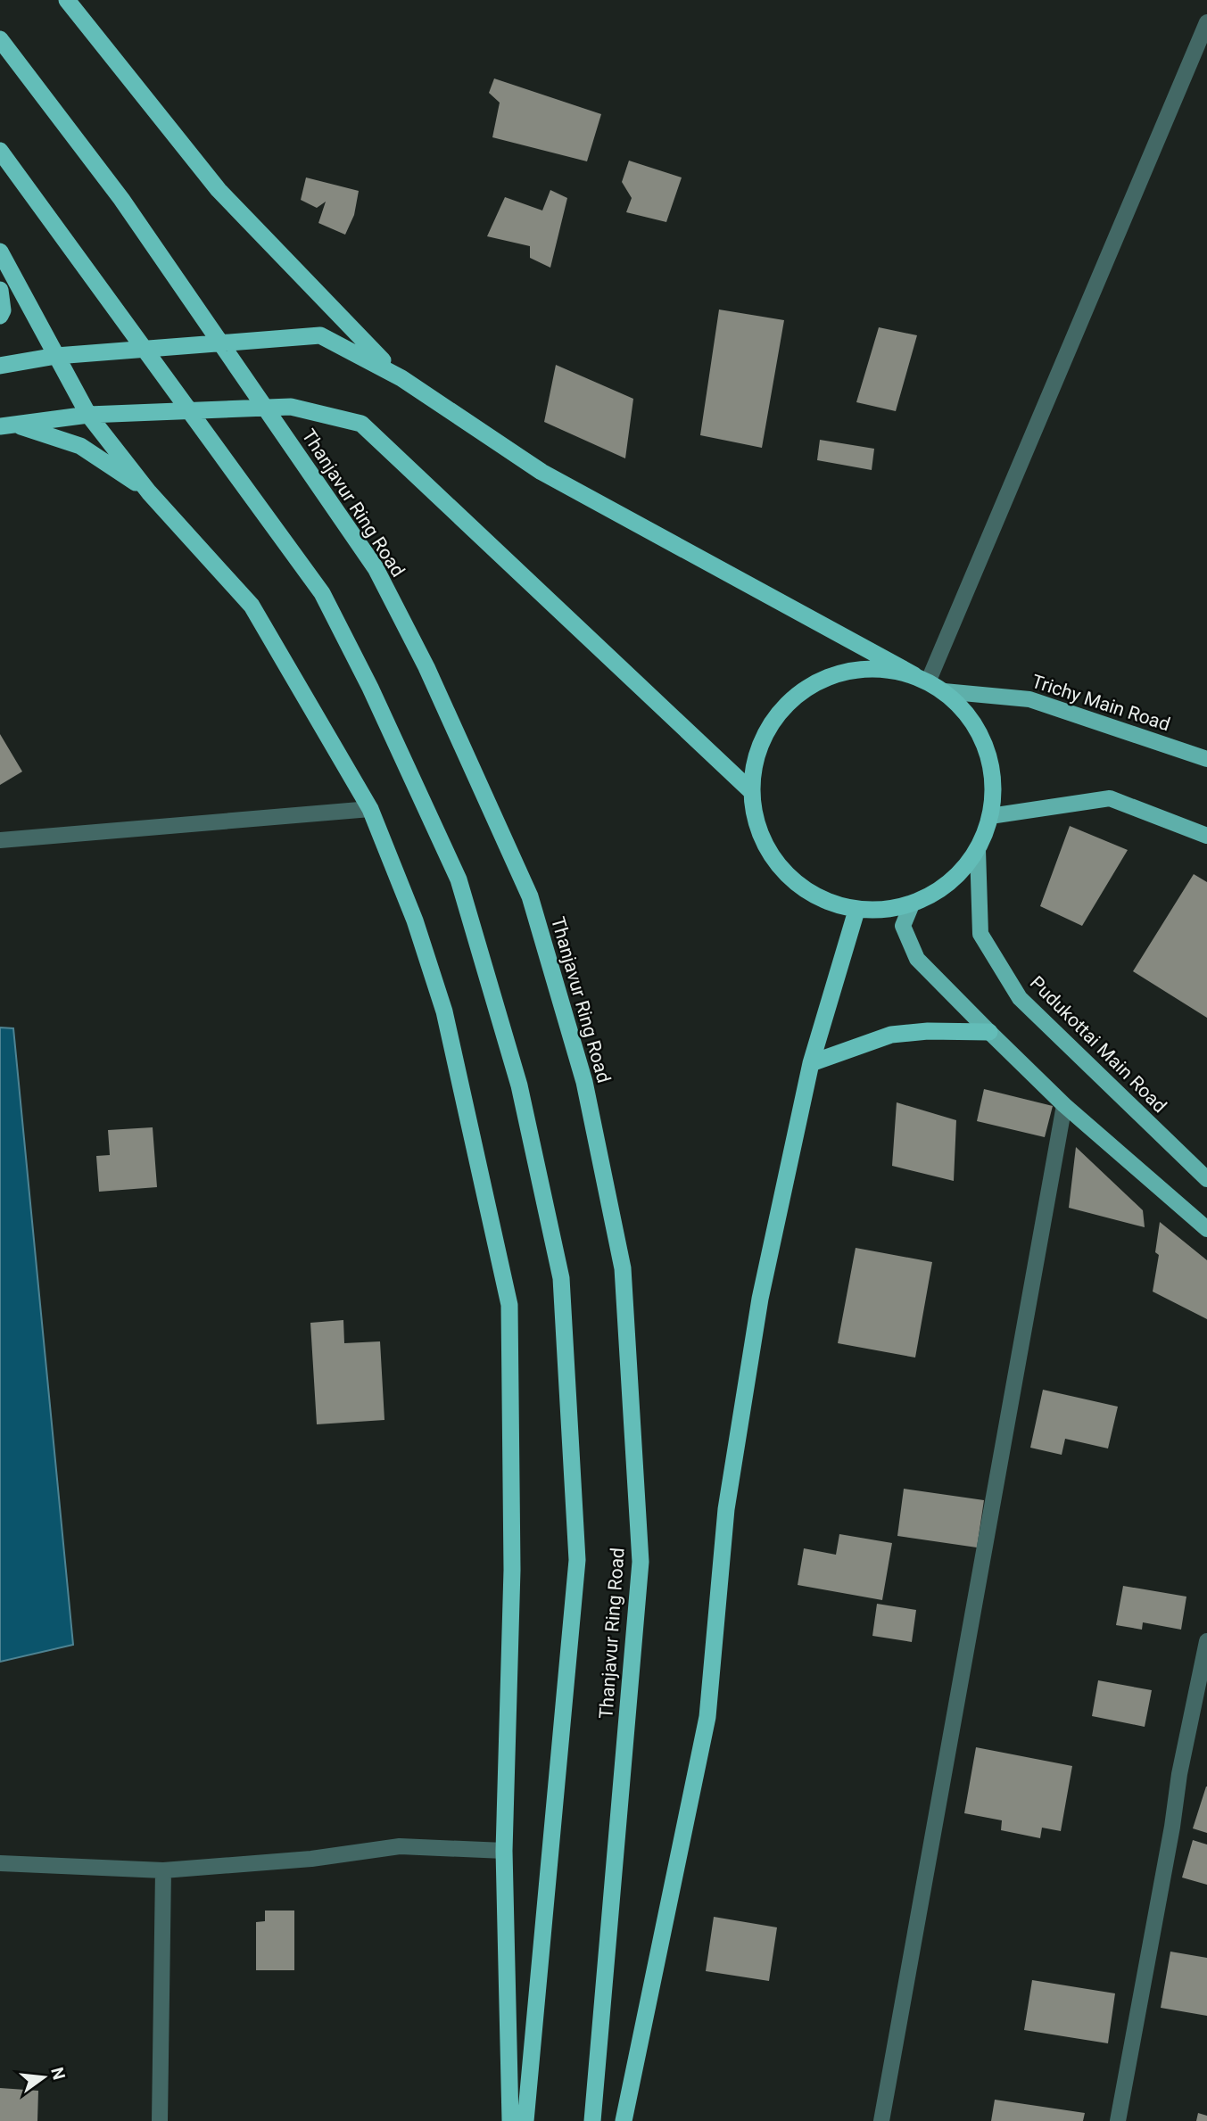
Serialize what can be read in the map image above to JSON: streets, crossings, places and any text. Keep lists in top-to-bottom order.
{
  "streets": {
    "highway": ["Thanjavur Ring Road"],
    "main road": ["Trichy Main Road", "Pudukottai Main Road"]
  },
  "north": "right"
}
